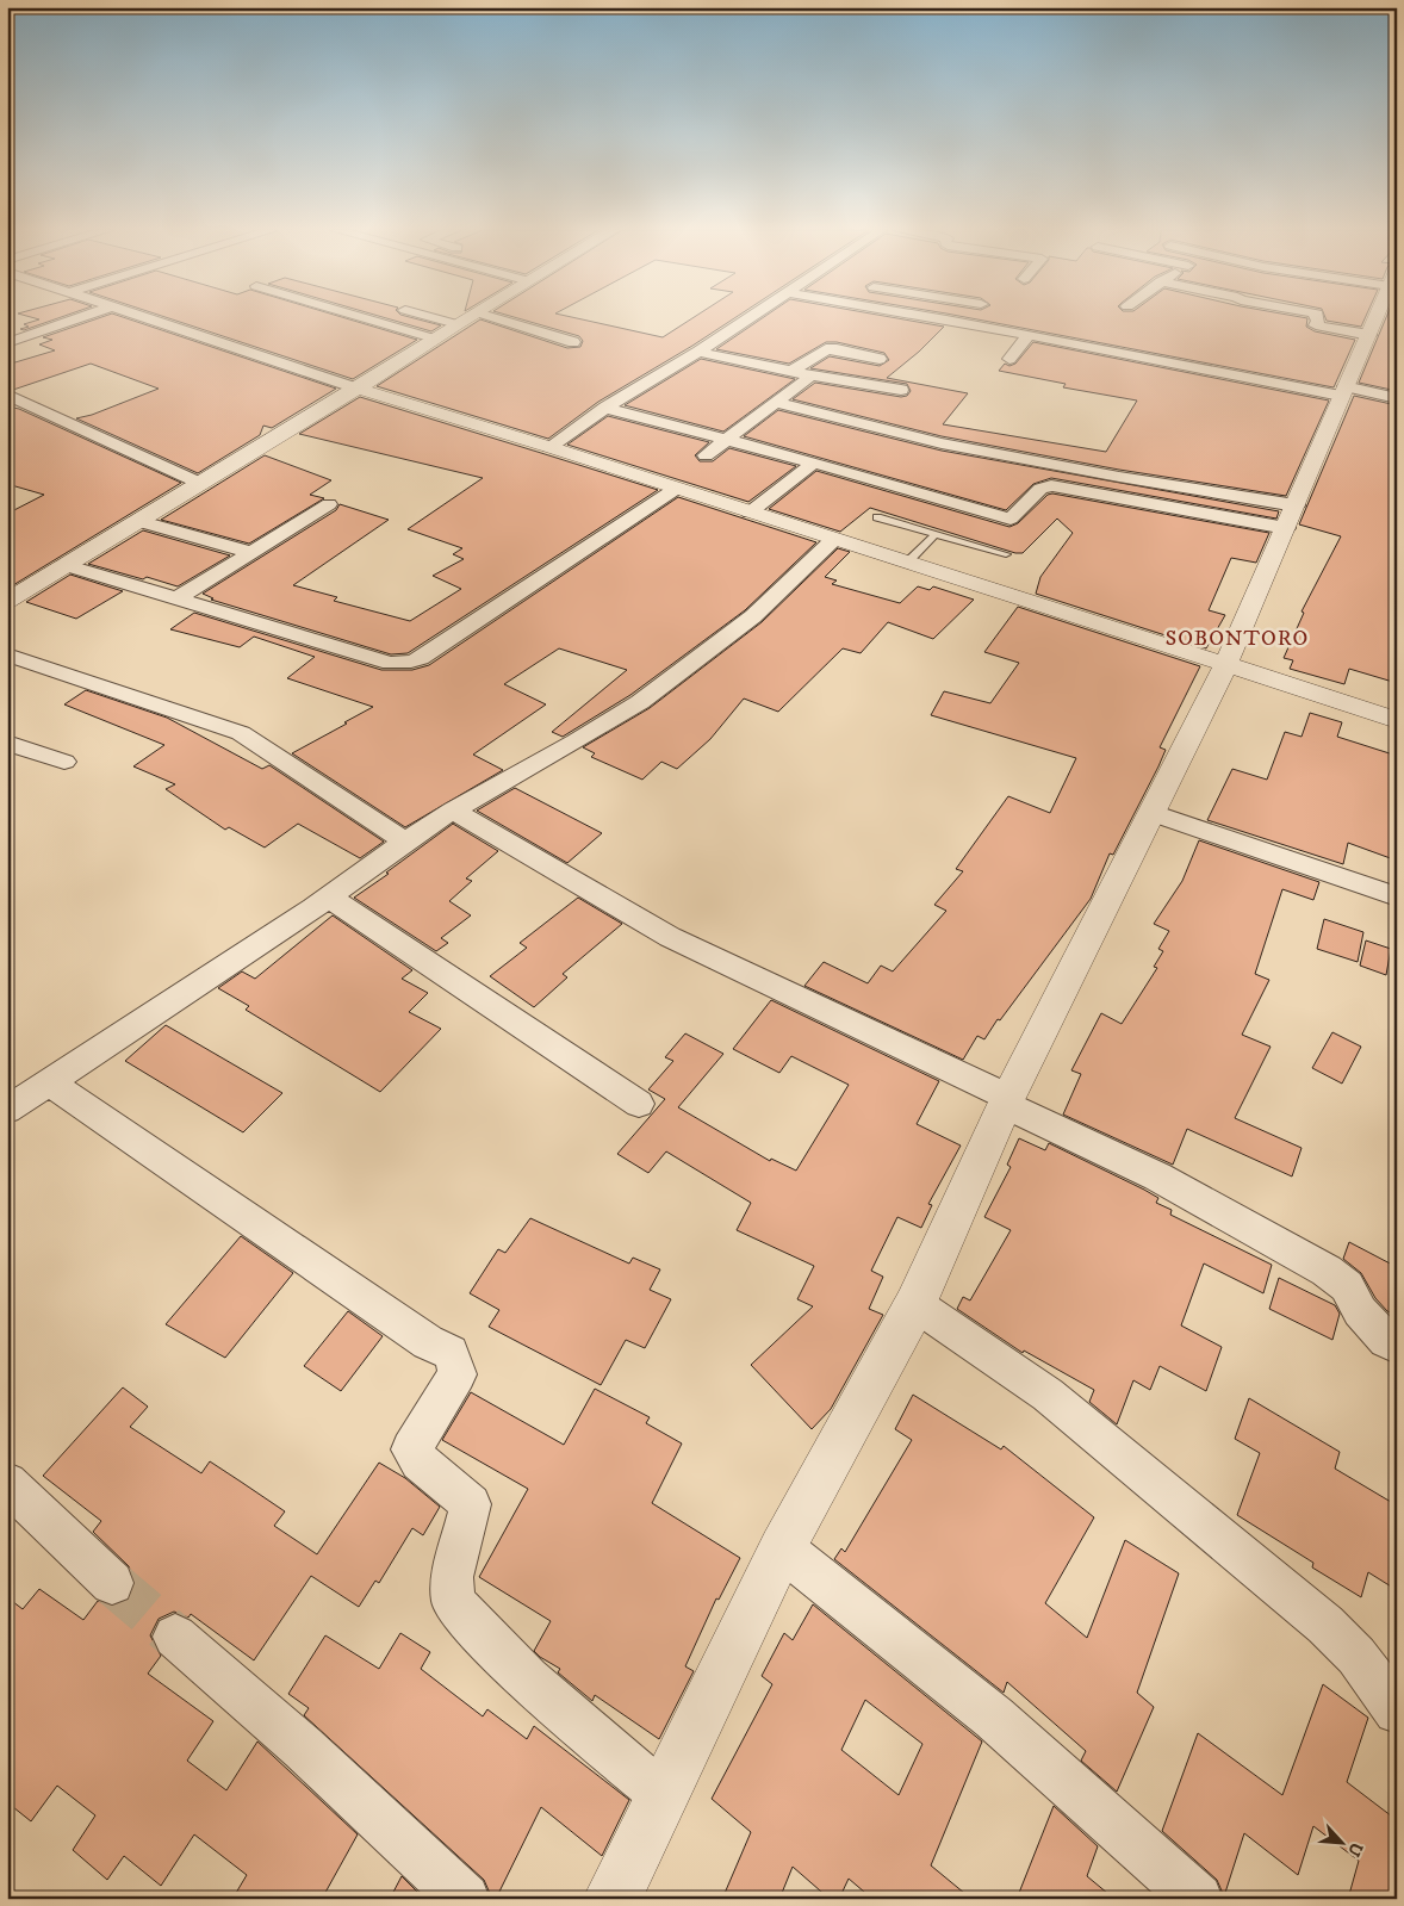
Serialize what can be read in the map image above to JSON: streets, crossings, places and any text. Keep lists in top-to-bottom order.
{
  "districts": ["SOBONTORO"],
  "north": "bottom right"
}
